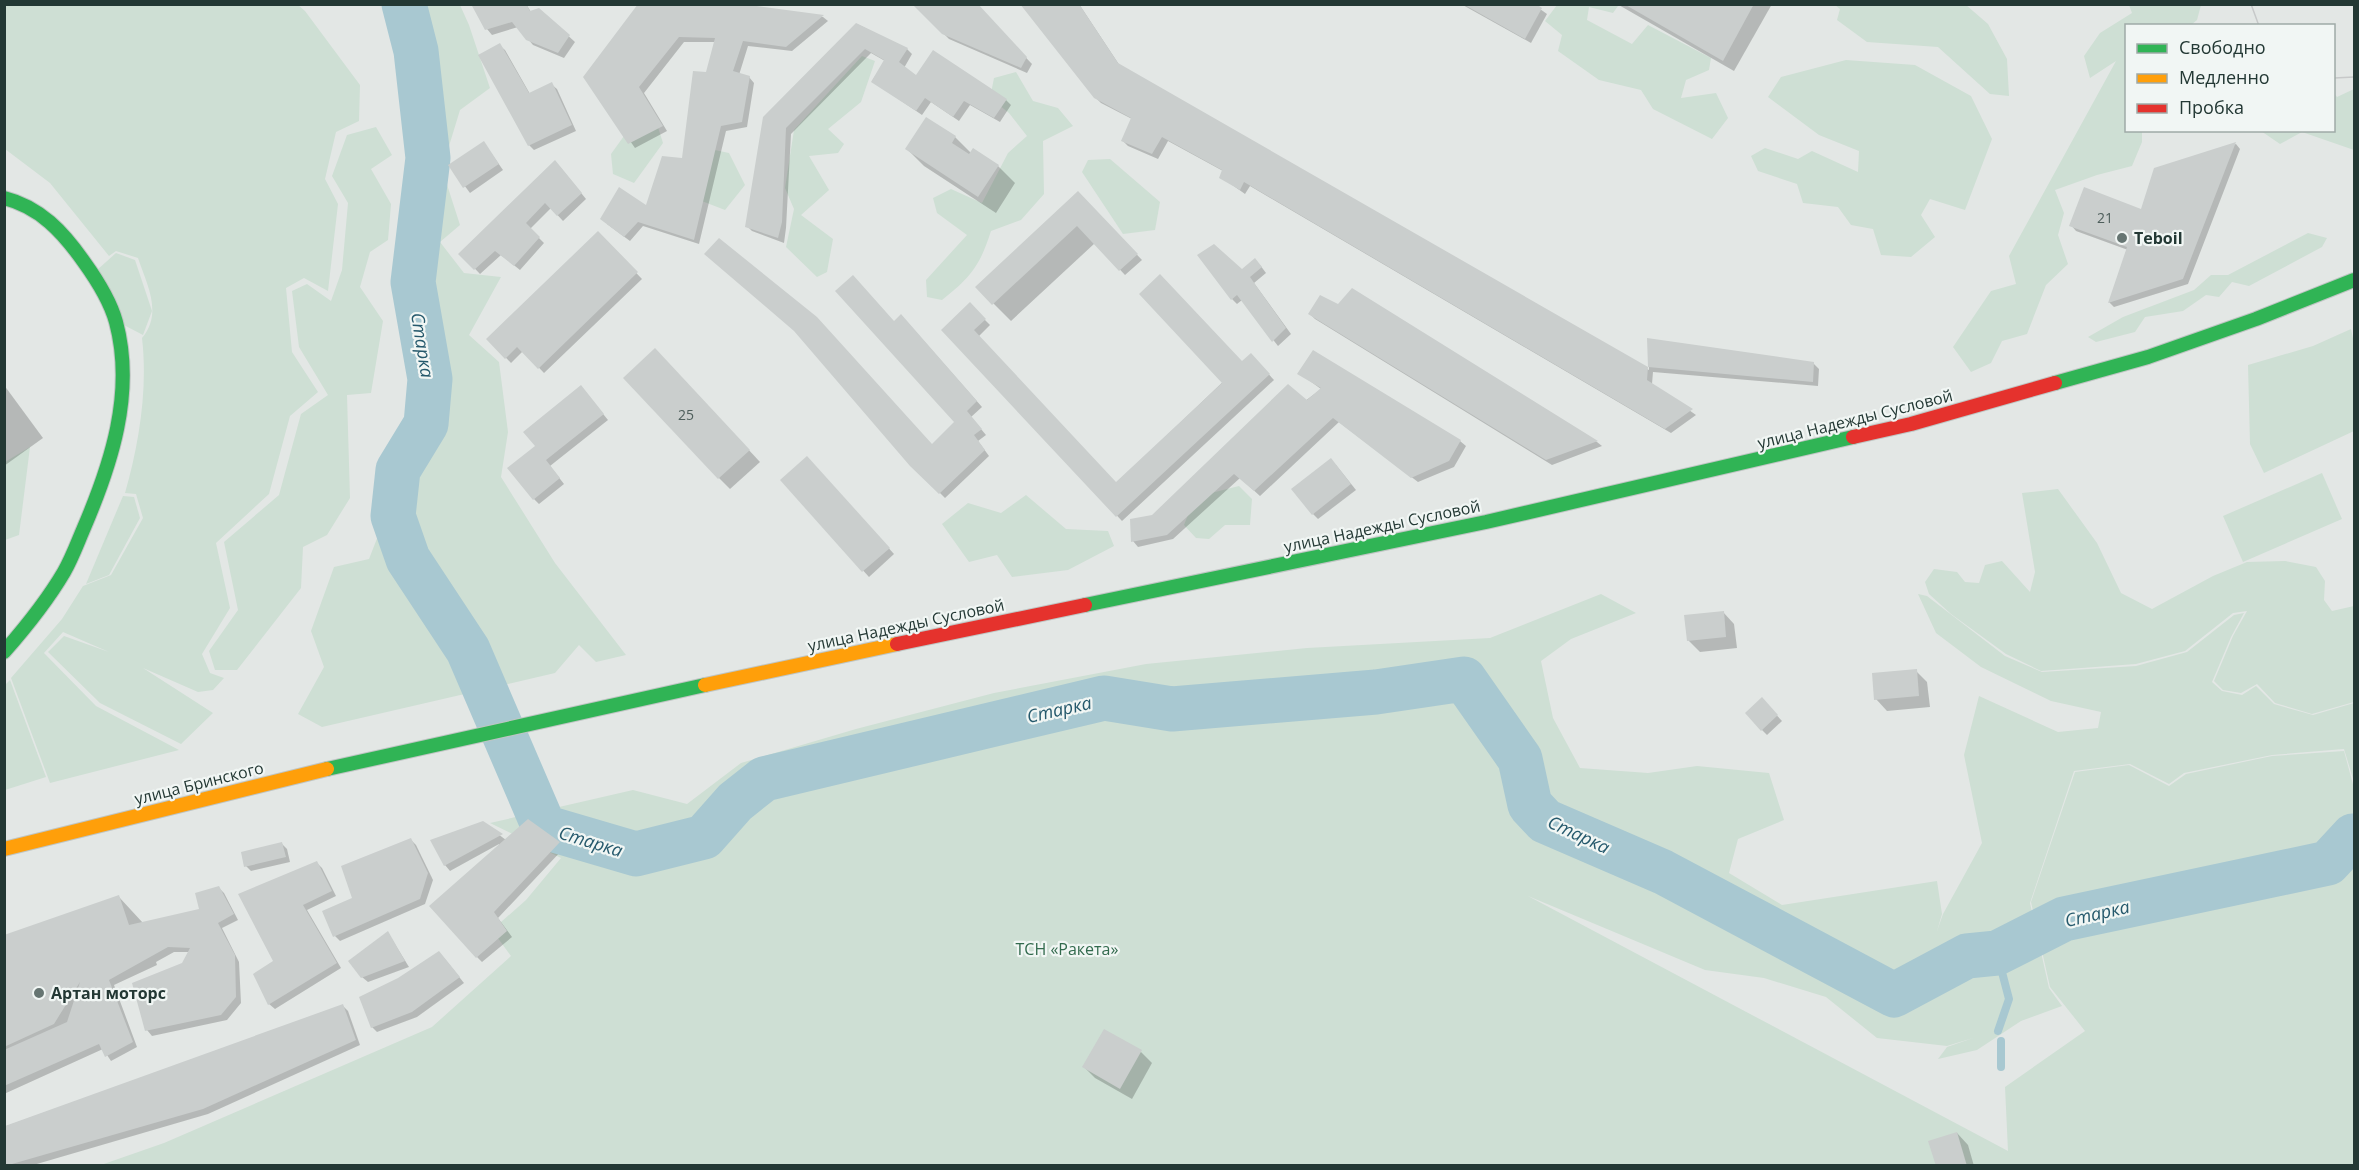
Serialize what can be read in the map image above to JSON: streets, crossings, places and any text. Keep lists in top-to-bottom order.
{
  "streets": {
    "main road": ["улица Надежды Сусловой", "улица Бринского"]
  },
  "crossings": [
    ["улица Надежды Сусловой", "улица Бринского"]
  ],
  "water": ["Старка"],
  "parks": ["ТСН «Ракета»"],
  "places": ["Teboil", "Артан моторс"],
  "house_numbers": ["21", "25"],
  "legend": ["Свободно", "Медленно", "Пробка"]
}
